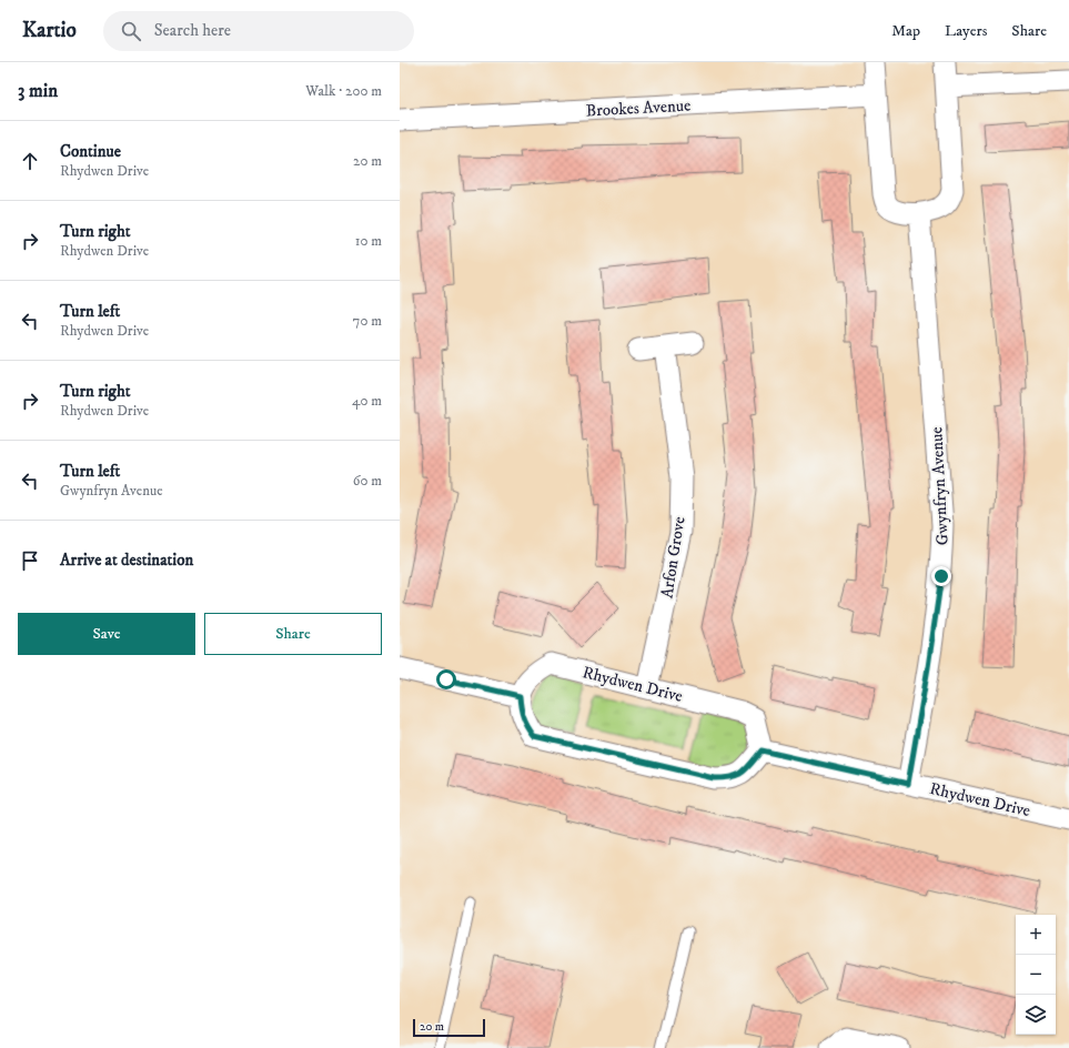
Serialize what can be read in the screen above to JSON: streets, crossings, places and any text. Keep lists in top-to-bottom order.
{
  "streets": {
    "street": [
      "Brookes Avenue",
      "Gwynfryn Avenue",
      "Arfon Grove",
      "Rhydwen Drive"
    ]
  },
  "crossings": [
    ["Gwynfryn Avenue", "Rhydwen Drive"],
    ["Arfon Grove", "Rhydwen Drive"]
  ],
  "scale_bar": "20 m",
  "page": {
    "header": "Kartio",
    "search": "Search here",
    "nav": ["Map", "Layers", "Share"],
    "heading": ["3 min", "Walk · 200 m"],
    "list": [
      ["Continue", "Rhydwen Drive", "20 m"],
      ["Turn right", "Rhydwen Drive", "10 m"],
      ["Turn left", "Rhydwen Drive", "70 m"],
      ["Turn right", "Rhydwen Drive", "40 m"],
      ["Turn left", "Gwynfryn Avenue", "60 m"],
      "Arrive at destination"
    ],
    "buttons": ["Save", "Share"],
    "map_buttons": ["+", "−"],
    "scale": "20 m"
  }
}
